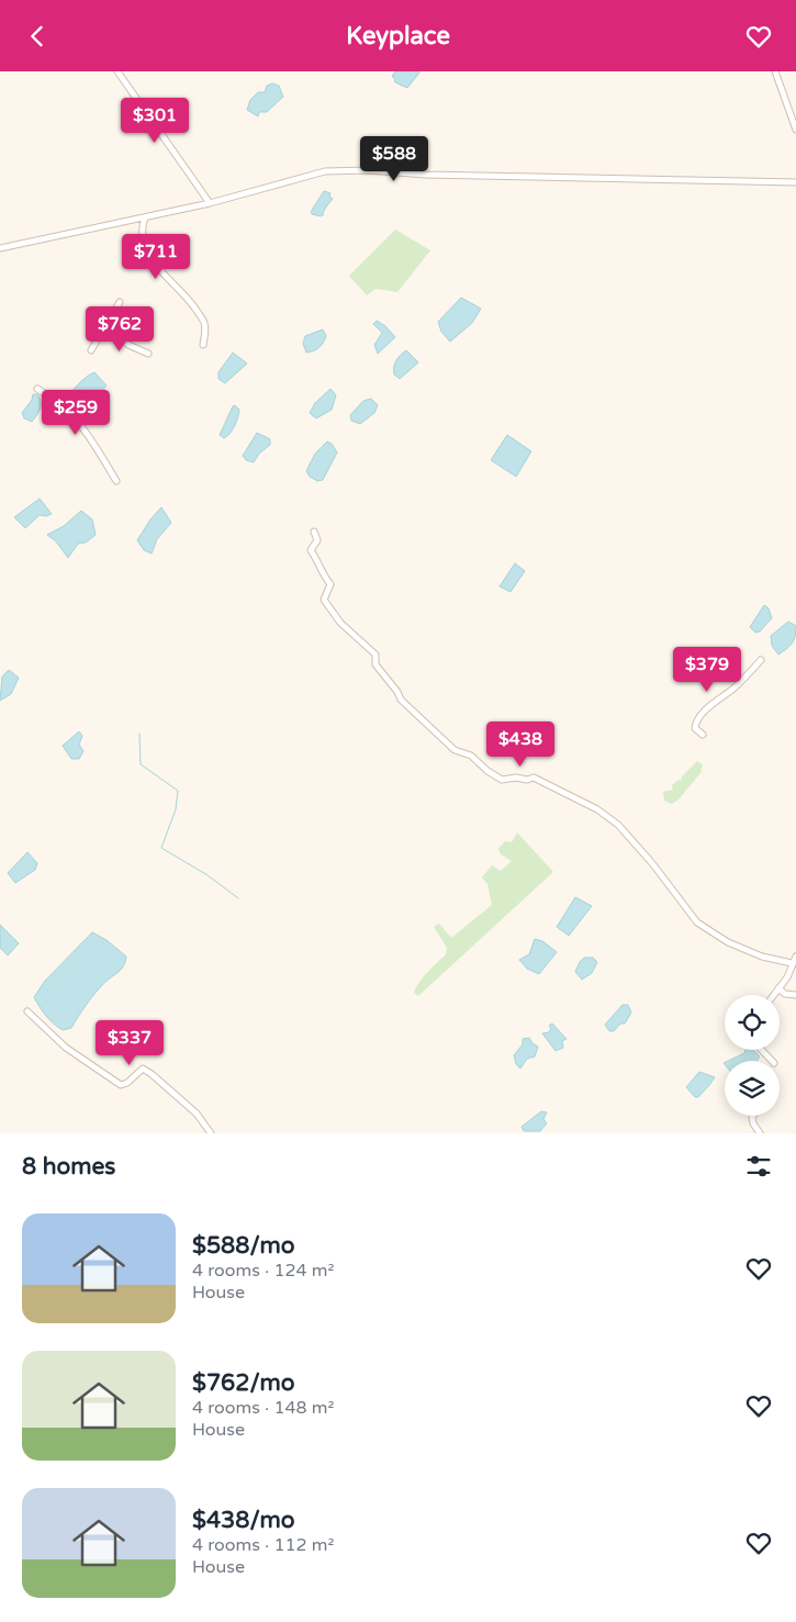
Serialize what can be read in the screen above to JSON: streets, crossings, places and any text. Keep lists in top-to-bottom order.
{
  "page": {
    "header": "Keyplace",
    "price": [
      "$301",
      "$588",
      "$711",
      "$762",
      "$259",
      "$379",
      "$438",
      "$337"
    ],
    "heading": "8 homes",
    "list": [
      {
        "name": "$588/mo",
        "note": "4 rooms · 124 m² · House"
      },
      {
        "name": "$762/mo",
        "note": "4 rooms · 148 m² · House"
      },
      {
        "name": "$438/mo",
        "note": "4 rooms · 112 m² · House"
      }
    ]
  }
}
